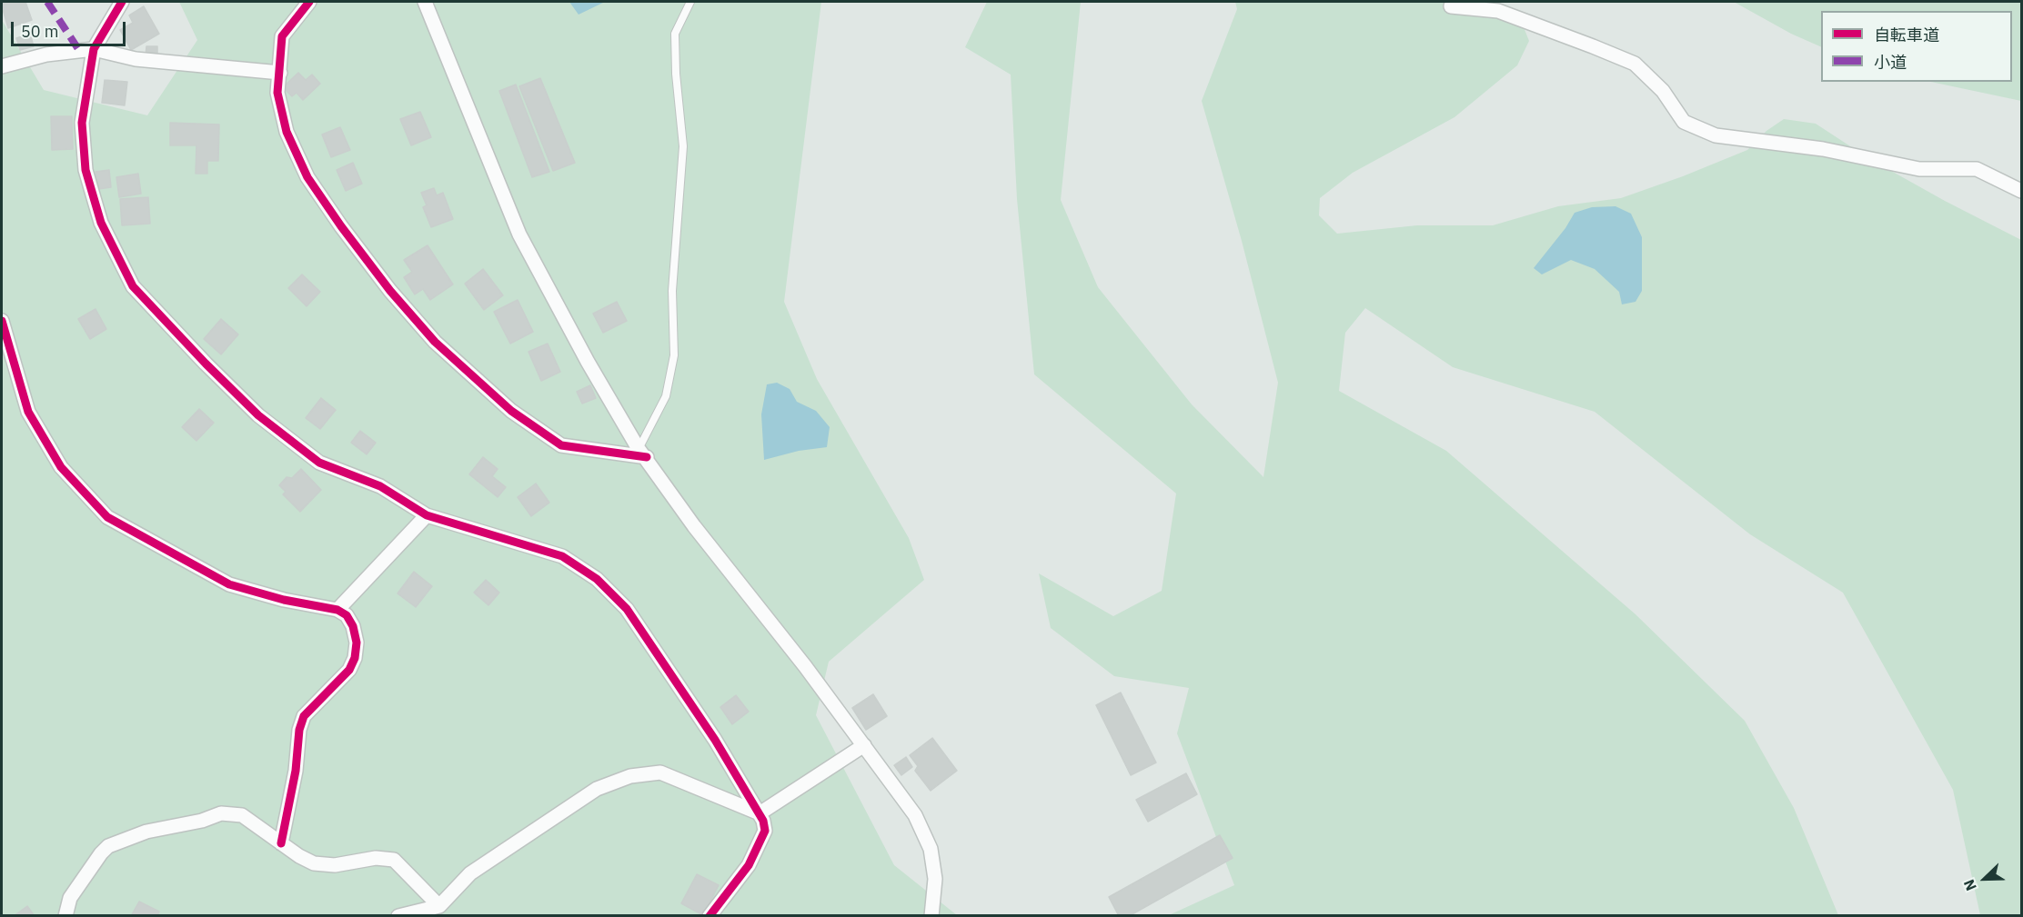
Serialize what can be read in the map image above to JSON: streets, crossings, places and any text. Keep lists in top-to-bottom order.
{
  "legend": ["自転車道", "小道"],
  "scale_bar": "50 m",
  "north": "bottom left"
}
